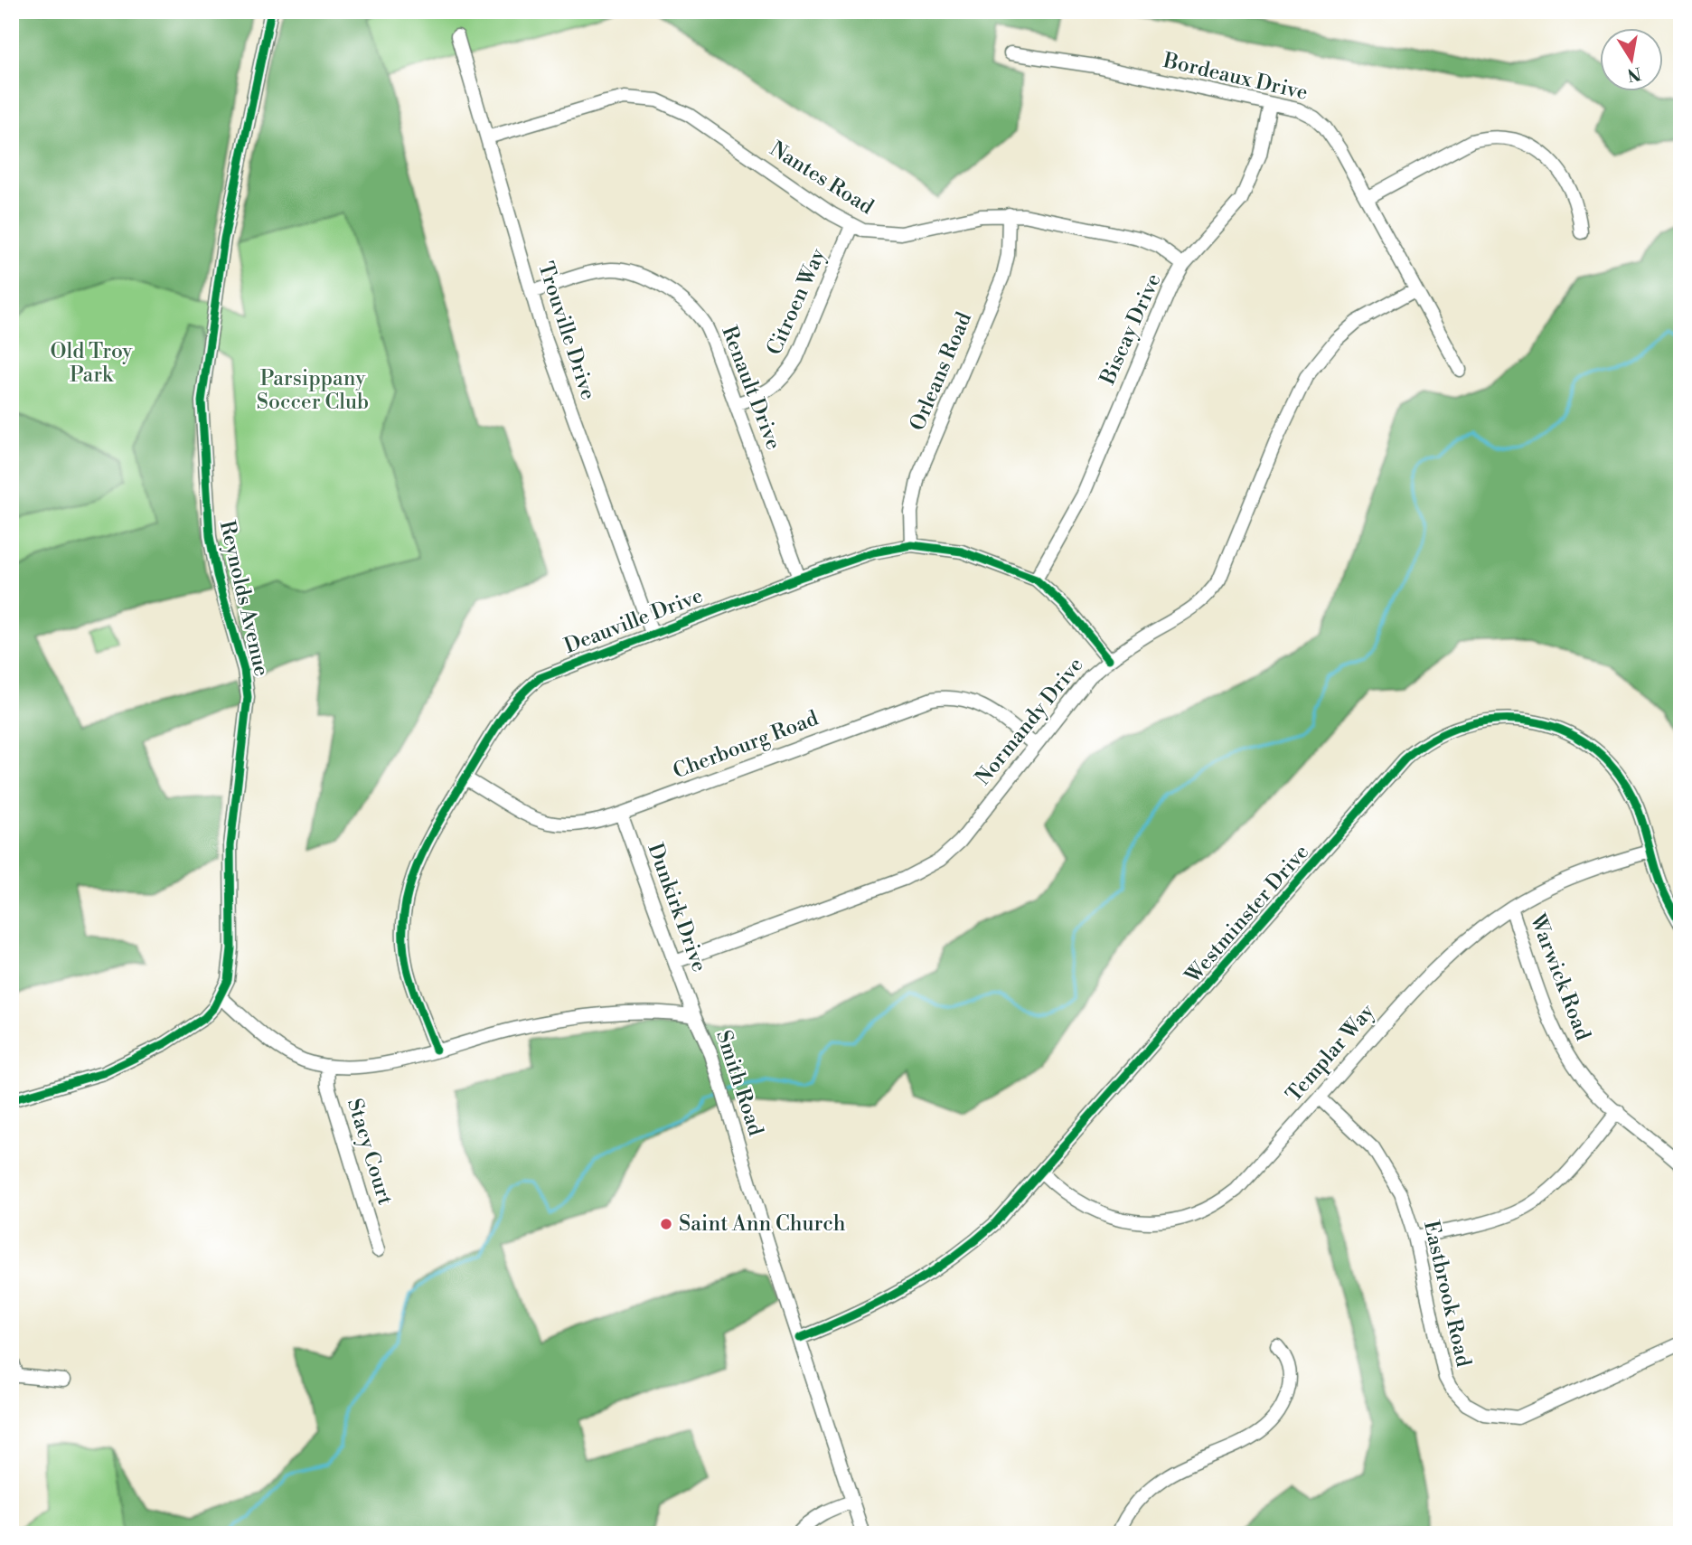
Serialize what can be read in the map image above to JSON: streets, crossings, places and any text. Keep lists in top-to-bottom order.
{
  "streets": {
    "street": [
      "Bordeaux Drive",
      "Nantes Road",
      "Citroen Way",
      "Biscay Drive",
      "Trouville Drive",
      "Orleans Road",
      "Renault Drive",
      "Reynolds Avenue",
      "Deauville Drive",
      "Normandy Drive",
      "Cherbourg Road",
      "Dunkirk Drive",
      "Westminster Drive",
      "Warwick Road",
      "Templar Way",
      "Smith Road",
      "Stacy Court",
      "Eastbrook Road"
    ]
  },
  "crossings": [
    ["Bordeaux Drive", "Biscay Drive"],
    ["Bordeaux Drive", "Normandy Drive"],
    ["Nantes Road", "Citroen Way"],
    ["Nantes Road", "Biscay Drive"],
    ["Nantes Road", "Trouville Drive"],
    ["Nantes Road", "Orleans Road"],
    ["Citroen Way", "Renault Drive"],
    ["Biscay Drive", "Deauville Drive"],
    ["Trouville Drive", "Renault Drive"],
    ["Trouville Drive", "Deauville Drive"],
    ["Orleans Road", "Deauville Drive"],
    ["Renault Drive", "Deauville Drive"],
    ["Reynolds Avenue", "Smith Road"],
    ["Deauville Drive", "Normandy Drive"],
    ["Deauville Drive", "Cherbourg Road"],
    ["Deauville Drive", "Smith Road"],
    ["Normandy Drive", "Cherbourg Road"],
    ["Normandy Drive", "Dunkirk Drive"],
    ["Cherbourg Road", "Dunkirk Drive"],
    ["Dunkirk Drive", "Smith Road"],
    ["Westminster Drive", "Templar Way"],
    ["Westminster Drive", "Smith Road"],
    ["Warwick Road", "Templar Way"],
    ["Templar Way", "Eastbrook Road"],
    ["Smith Road", "Stacy Court"]
  ],
  "parks": ["Old Troy Park", "Parsippany Soccer Club"],
  "places": ["Saint Ann Church"],
  "north": "bottom"
}
